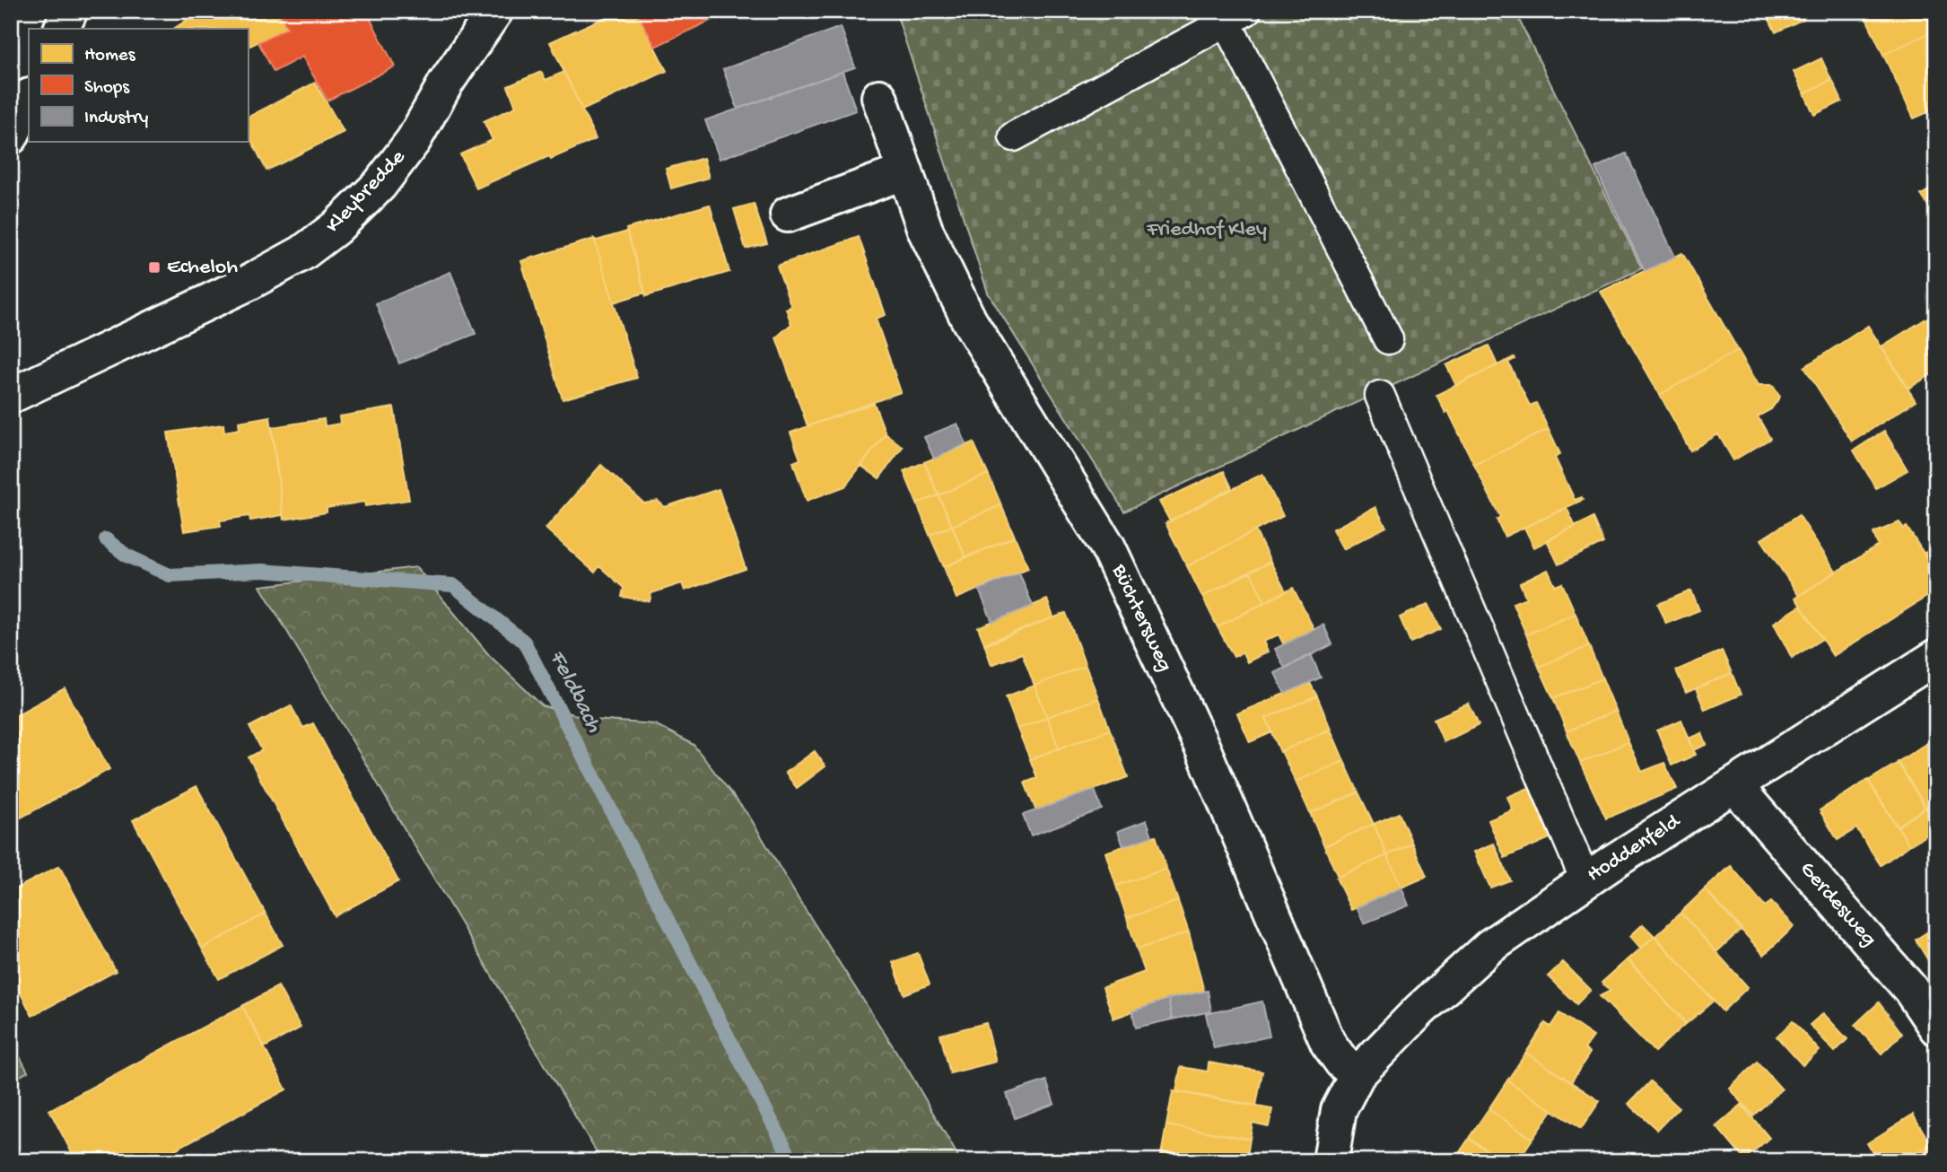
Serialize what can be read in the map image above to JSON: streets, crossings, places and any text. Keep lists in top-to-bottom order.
{
  "streets": {
    "street": [
      "Kleybredde",
      "Büchtersweg",
      "Hoddenfeld",
      "Gerdesweg"
    ]
  },
  "crossings": [
    ["Büchtersweg", "Hoddenfeld"],
    ["Hoddenfeld", "Gerdesweg"]
  ],
  "water": ["Feldbach"],
  "parks": ["Friedhof Kley"],
  "places": {
    "transit": ["Echeloh"]
  },
  "legend": ["Homes", "Shops", "Industry"]
}
